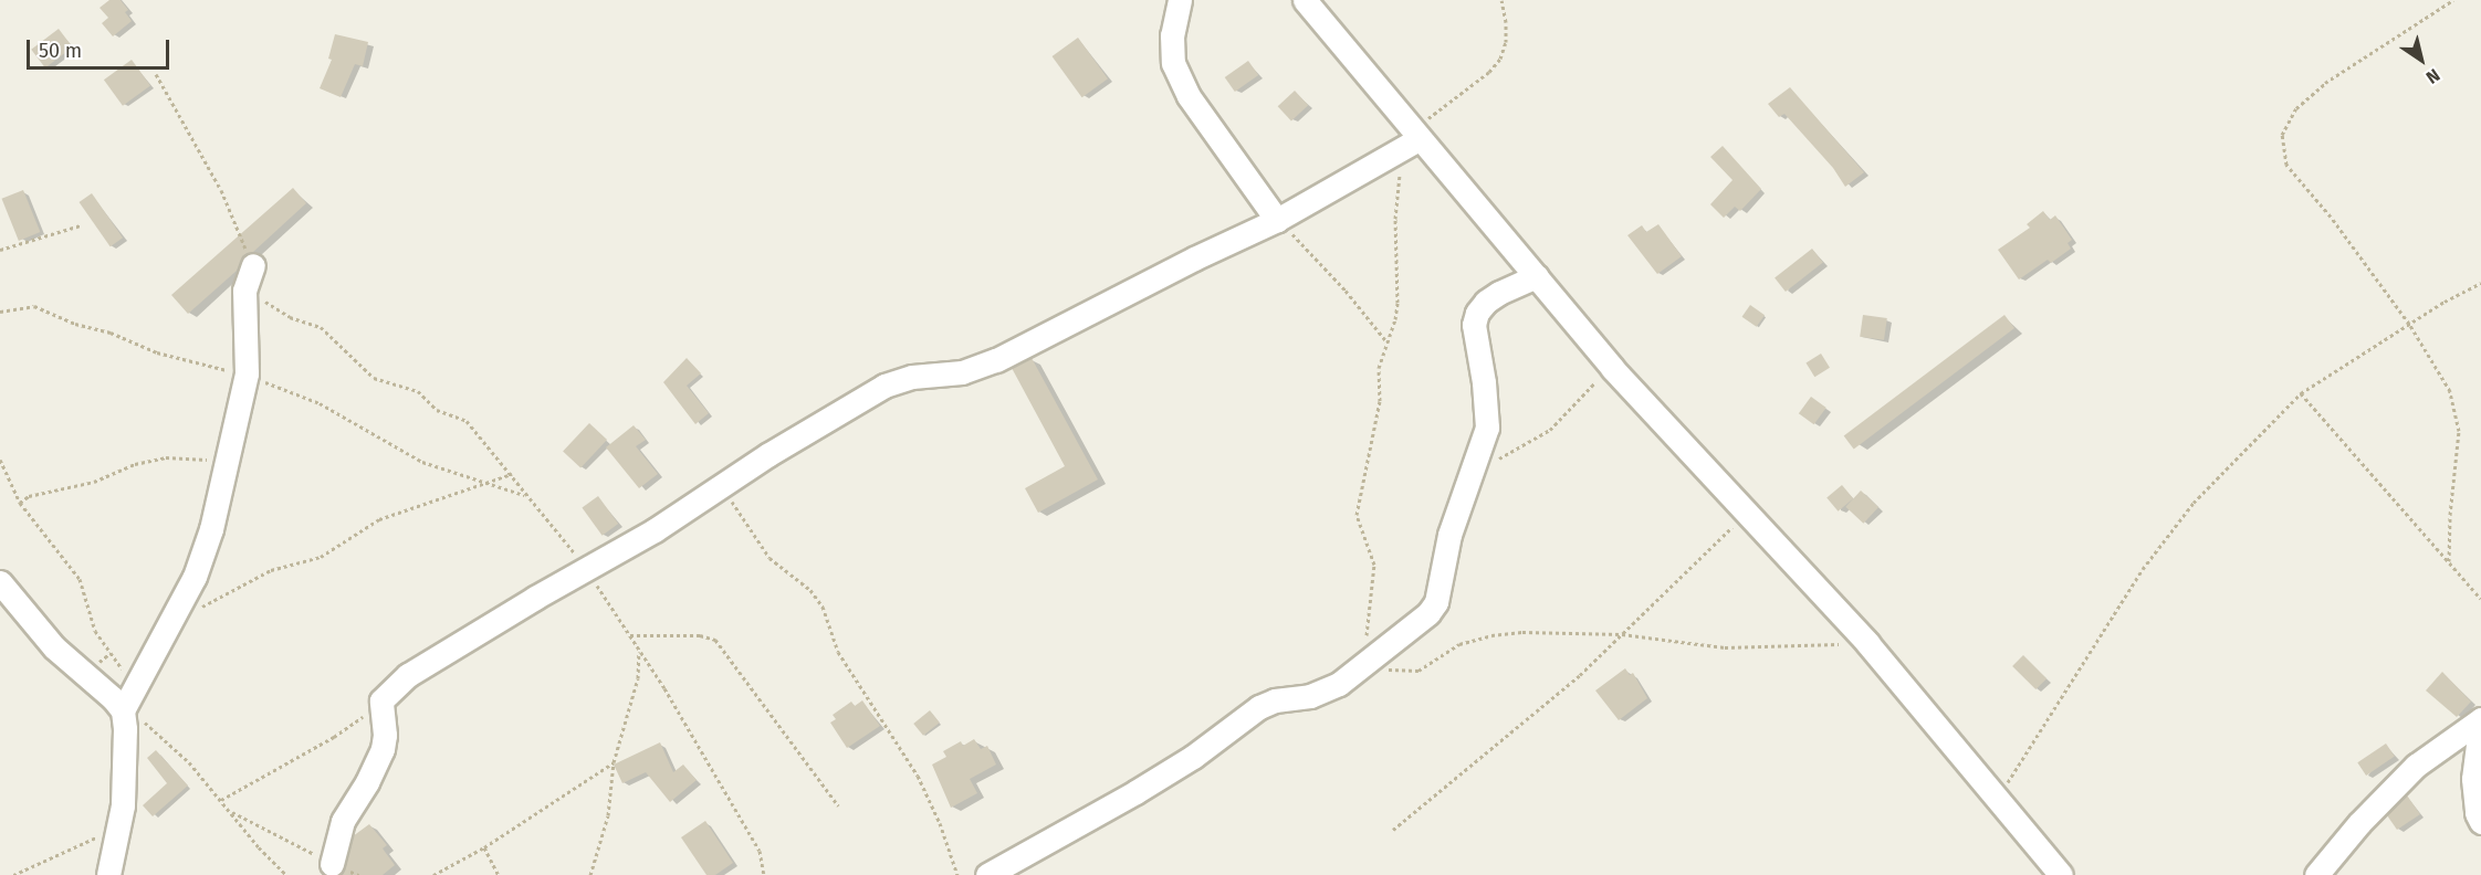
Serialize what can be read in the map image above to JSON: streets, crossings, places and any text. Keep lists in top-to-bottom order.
{
  "scale_bar": "50 m",
  "north": "bottom right"
}
